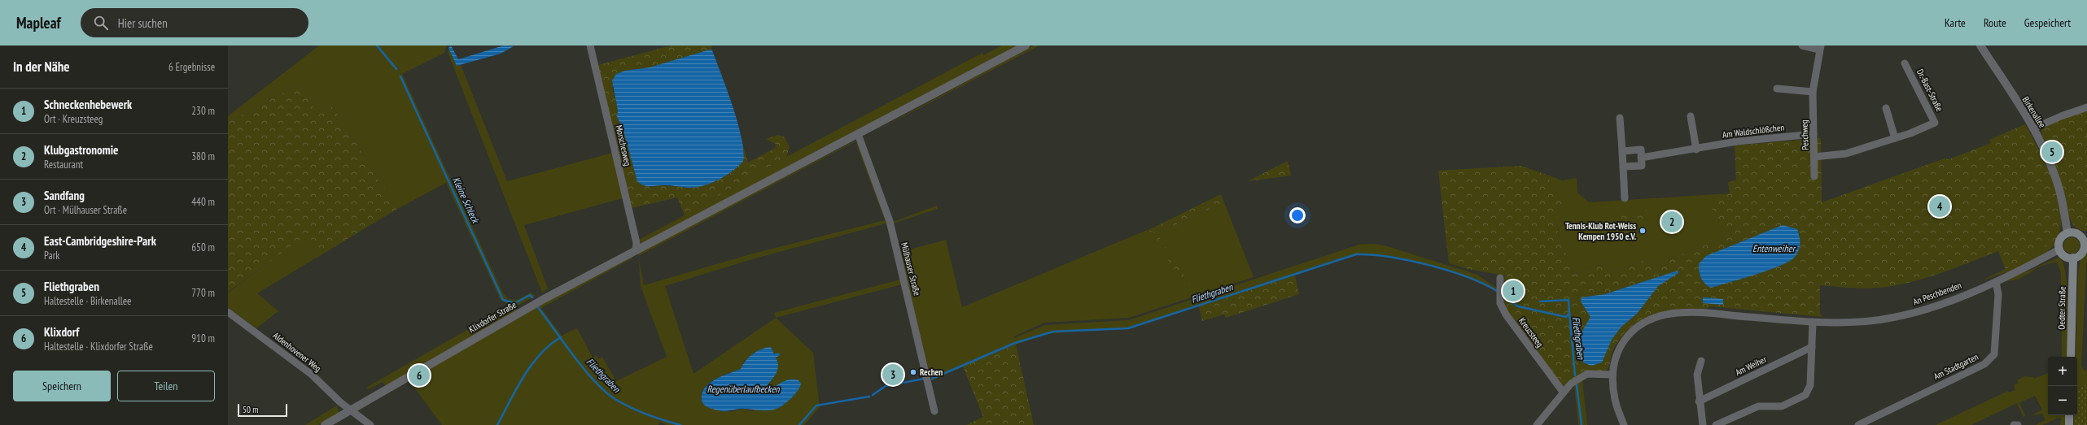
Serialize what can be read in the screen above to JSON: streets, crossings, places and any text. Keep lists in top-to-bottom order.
{
  "streets": {
    "main road": ["Oedter Straße"],
    "street": [
      "Dr.-Bast-Straße",
      "Birkenallee",
      "Am Waldschlößchen",
      "Peschweg",
      "Morschesweg",
      "Mülhauser Straße",
      "An Peschbenden",
      "Klixdorfer Straße",
      "Kreuzsteeg",
      "Aldenhovener Weg",
      "Am Weiher",
      "Am Stadtgarten"
    ]
  },
  "crossings": [
    ["Dr.-Bast-Straße", "Peschweg"],
    ["Birkenallee", "An Peschbenden"],
    ["Birkenallee", "Oedter Straße"],
    ["Am Waldschlößchen", "Peschweg"],
    ["Morschesweg", "Klixdorfer Straße"],
    ["Mülhauser Straße", "Klixdorfer Straße"],
    ["An Peschbenden", "Oedter Straße"],
    ["An Peschbenden", "Am Stadtgarten"],
    ["Klixdorfer Straße", "Aldenhovener Weg"]
  ],
  "water": [
    "Kleine Schleck",
    "Entenweiher",
    "Fliethgraben",
    "Regenüberlaufbecken"
  ],
  "places": ["Tennis-Klub Rot-Weiss Kempen 1950 e.V.", "Rechen"],
  "scale_bar": "50 m",
  "page": {
    "header": "Mapleaf",
    "search": "Hier suchen",
    "nav": ["Karte", "Route", "Gespeichert"],
    "heading": ["In der Nähe", "6 Ergebnisse"],
    "list": [
      {
        "mark": "1",
        "name": "Schneckenhebewerk",
        "note": "Ort · Kreuzsteeg",
        "value": "230 m"
      },
      {
        "mark": "2",
        "name": "Klubgastronomie",
        "note": "Restaurant",
        "value": "380 m"
      },
      {
        "mark": "3",
        "name": "Sandfang",
        "note": "Ort · Mülhauser Straße",
        "value": "440 m"
      },
      {
        "mark": "4",
        "name": "East-Cambridgeshire-Park",
        "note": "Park",
        "value": "650 m"
      },
      {
        "mark": "5",
        "name": "Fliethgraben",
        "note": "Haltestelle · Birkenallee",
        "value": "770 m"
      },
      {
        "mark": "6",
        "name": "Klixdorf",
        "note": "Haltestelle · Klixdorfer Straße",
        "value": "910 m"
      }
    ],
    "pins": [
      "5",
      "4",
      "2",
      "1",
      "3",
      "6"
    ],
    "map_buttons": ["+", "−"],
    "buttons": ["Speichern", "Teilen"],
    "scale": "50 m"
  }
}
